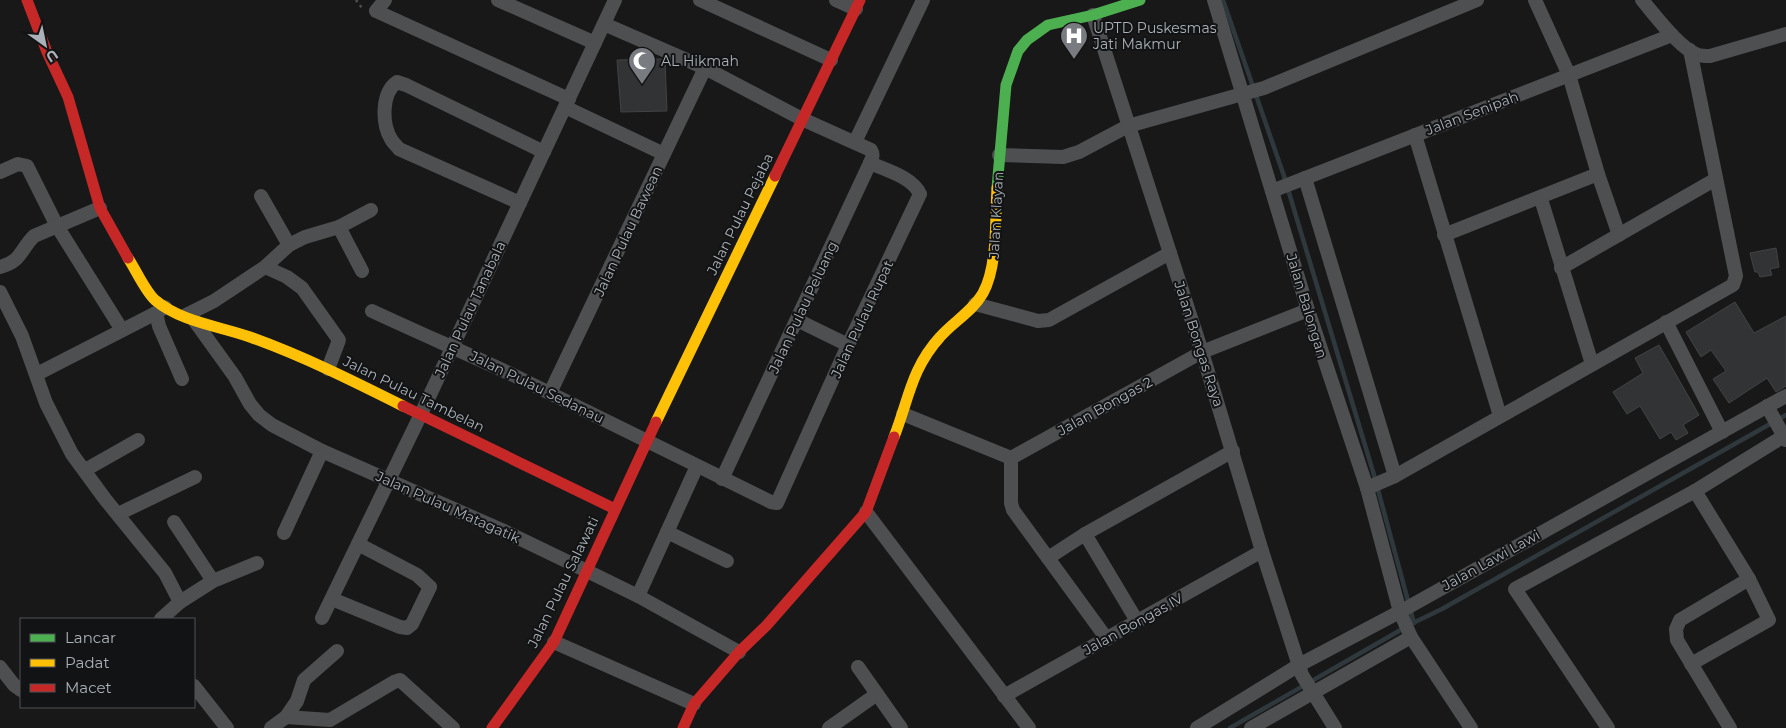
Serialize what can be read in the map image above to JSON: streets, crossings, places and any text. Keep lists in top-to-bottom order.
{
  "streets": {
    "street": [
      "Jalan Senipah",
      "Jalan Pulau Pejaba",
      "Jalan Klayan",
      "Jalan Pulau Bawean",
      "Jalan Balongan",
      "Jalan Pulau Peluang",
      "Jalan Pulau Tanabala",
      "Jalan Pulau Rupat",
      "Jalan Bongas Raya",
      "Jalan Pulau Sedanau",
      "Jalan Pulau Tambelan",
      "Jalan Bongas 2",
      "Jalan Pulau Matagatik",
      "Jalan Lawi Lawi",
      "Jalan Pulau Salawati",
      "Jalan Bongas IV"
    ]
  },
  "crossings": [
    ["Jalan Senipah", "Jalan Balongan"],
    ["Jalan Pulau Pejaba", "Jalan Pulau Sedanau"],
    ["Jalan Pulau Pejaba", "Jalan Pulau Salawati"],
    ["Jalan Klayan", "Jalan Bongas Raya"],
    ["Jalan Klayan", "Jalan Pulau Matagatik"],
    ["Jalan Pulau Bawean", "Jalan Pulau Sedanau"],
    ["Jalan Balongan", "Jalan Bongas 2"],
    ["Jalan Balongan", "Jalan Lawi Lawi"],
    ["Jalan Pulau Peluang", "Jalan Pulau Rupat"],
    ["Jalan Pulau Peluang", "Jalan Pulau Sedanau"],
    ["Jalan Pulau Tanabala", "Jalan Pulau Sedanau"],
    ["Jalan Pulau Tanabala", "Jalan Pulau Tambelan"],
    ["Jalan Pulau Tanabala", "Jalan Pulau Matagatik"],
    ["Jalan Pulau Rupat", "Jalan Pulau Sedanau"],
    ["Jalan Bongas Raya", "Jalan Bongas 2"],
    ["Jalan Bongas Raya", "Jalan Lawi Lawi"],
    ["Jalan Bongas Raya", "Jalan Bongas IV"],
    ["Jalan Pulau Sedanau", "Jalan Pulau Salawati"],
    ["Jalan Pulau Tambelan", "Jalan Pulau Matagatik"],
    ["Jalan Pulau Tambelan", "Jalan Pulau Salawati"],
    ["Jalan Pulau Matagatik", "Jalan Pulau Salawati"]
  ],
  "places": {
    "hospital": ["UPTD Puskesmas Jati Makmur"],
    "mosque": ["AL Hikmah"]
  },
  "legend": ["Lancar", "Padat", "Macet"],
  "north": "bottom right"
}
